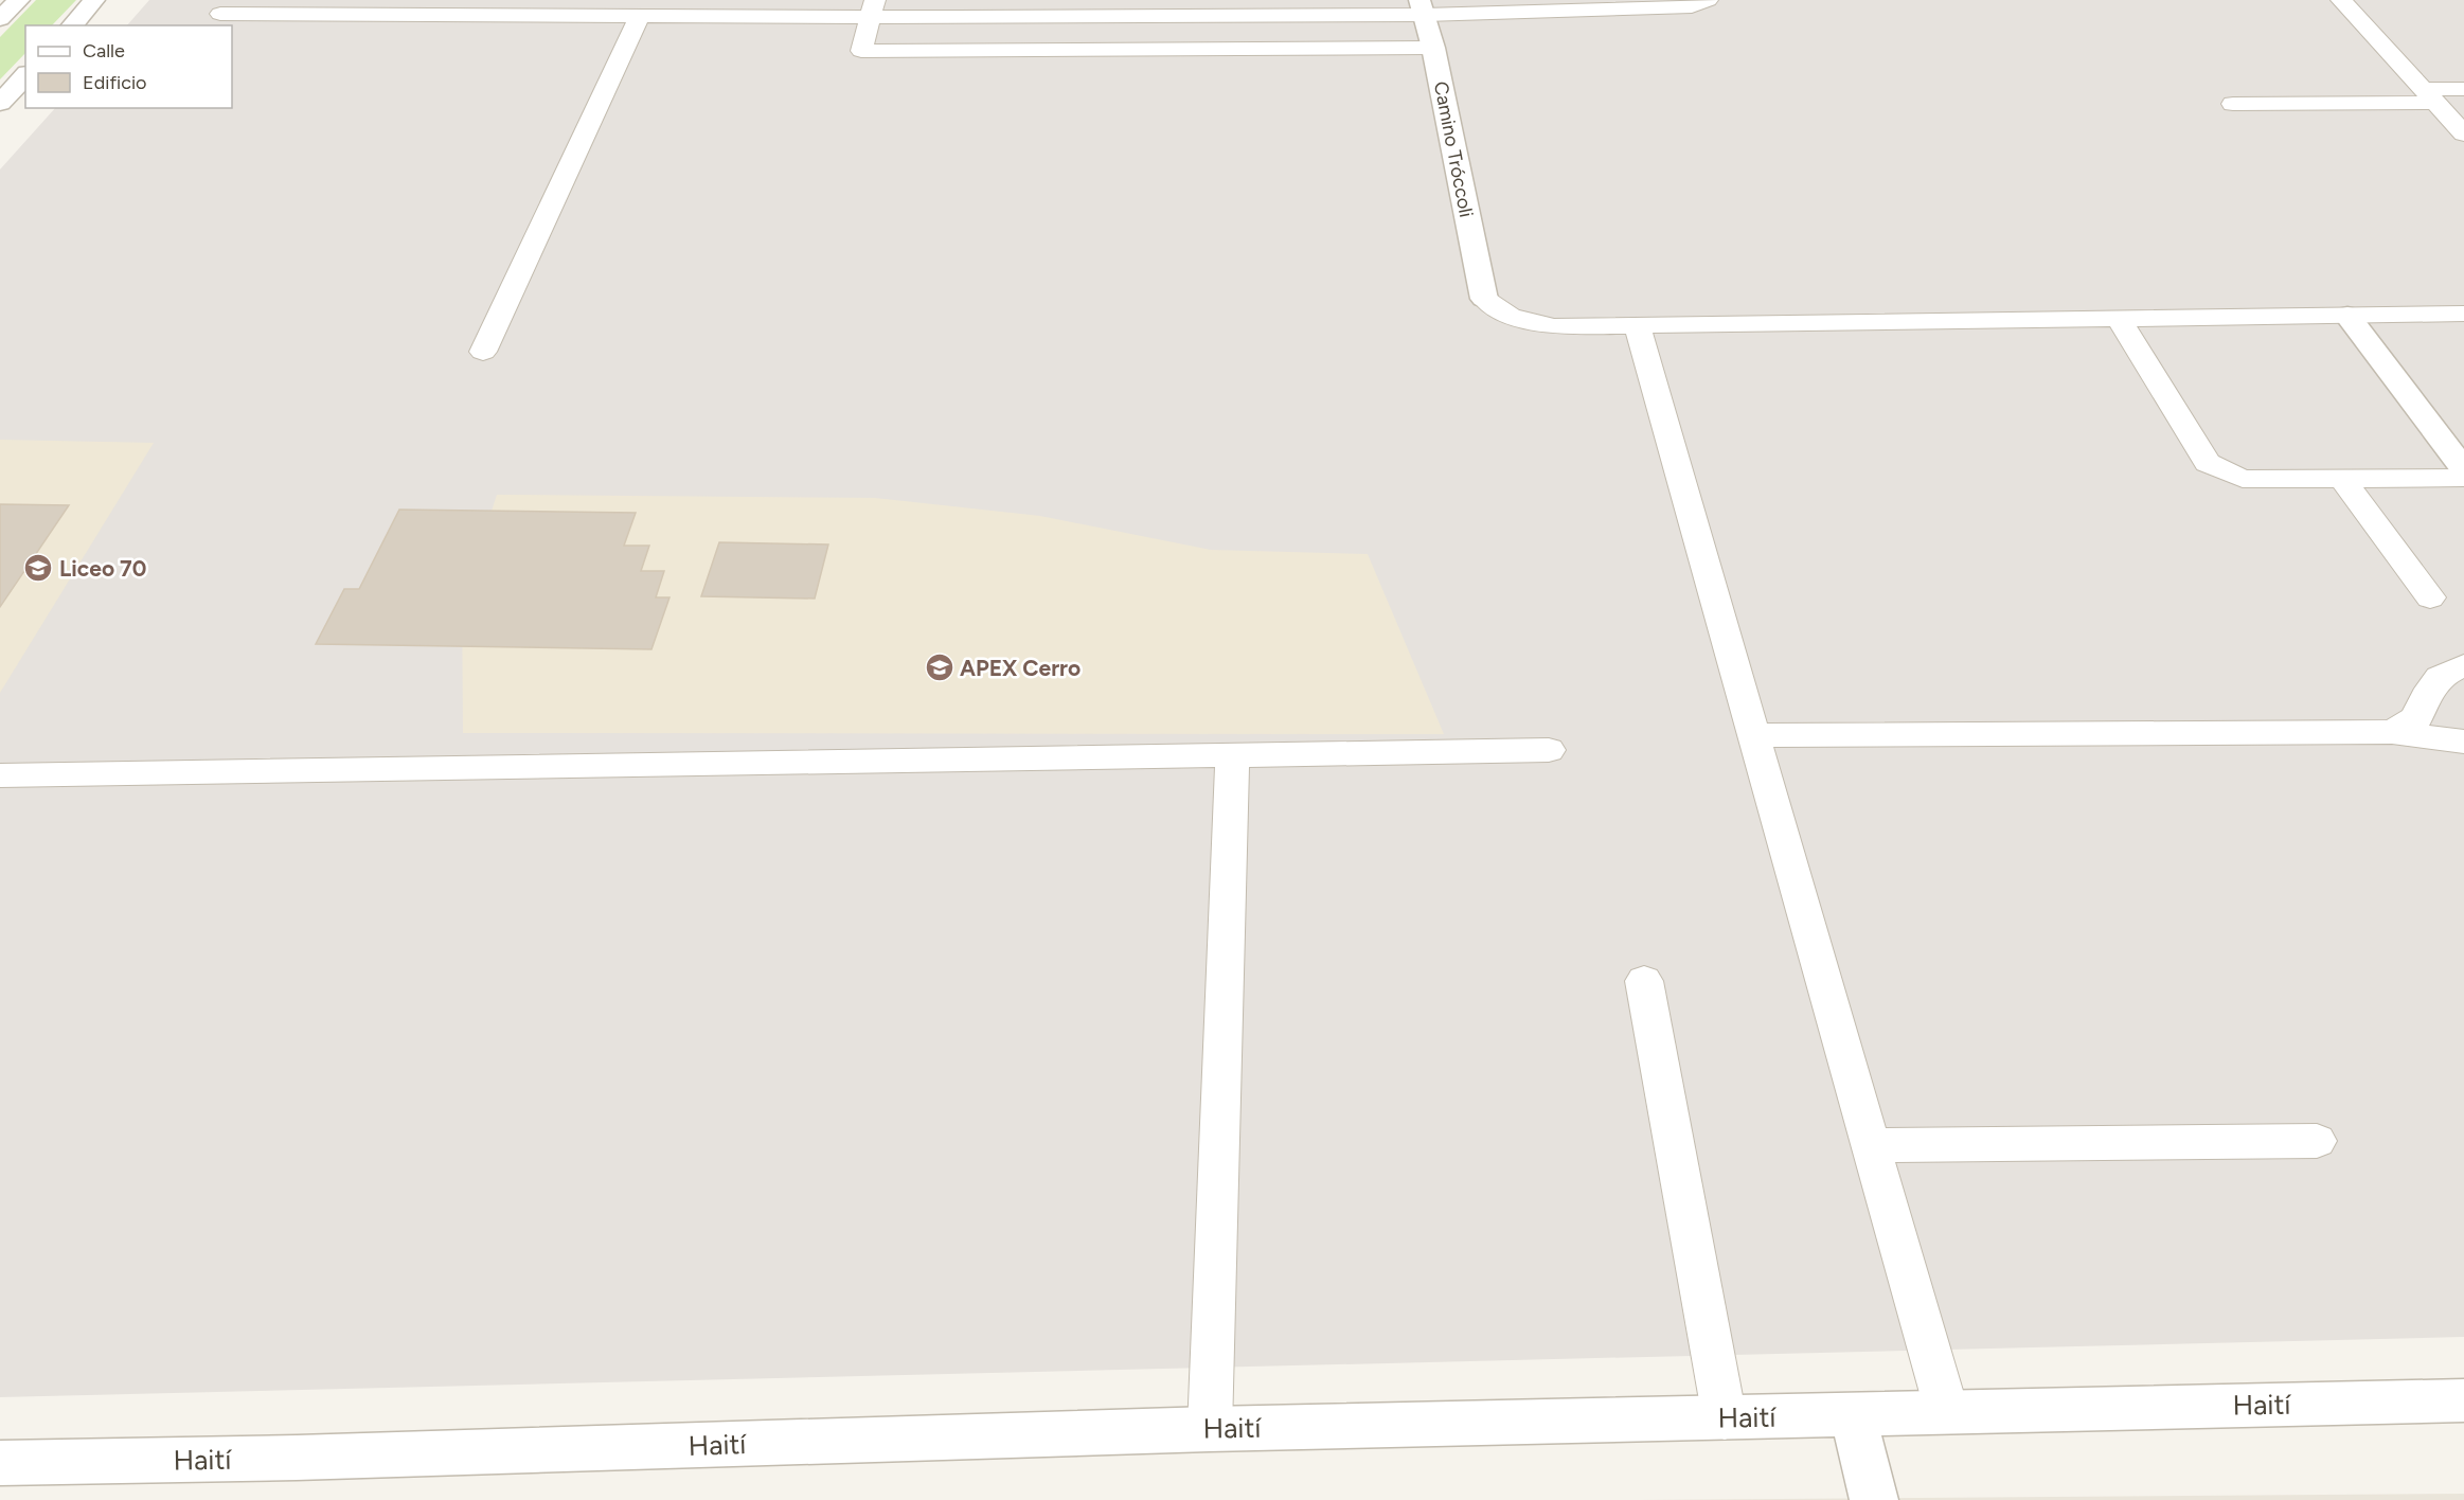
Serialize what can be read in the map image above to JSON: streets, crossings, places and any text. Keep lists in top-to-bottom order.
{
  "streets": {
    "street": ["Camino Tróccoli", "Haití"]
  },
  "places": {
    "school or university": ["Liceo 70", "APEX Cerro"]
  },
  "legend": ["Calle", "Edificio"]
}
